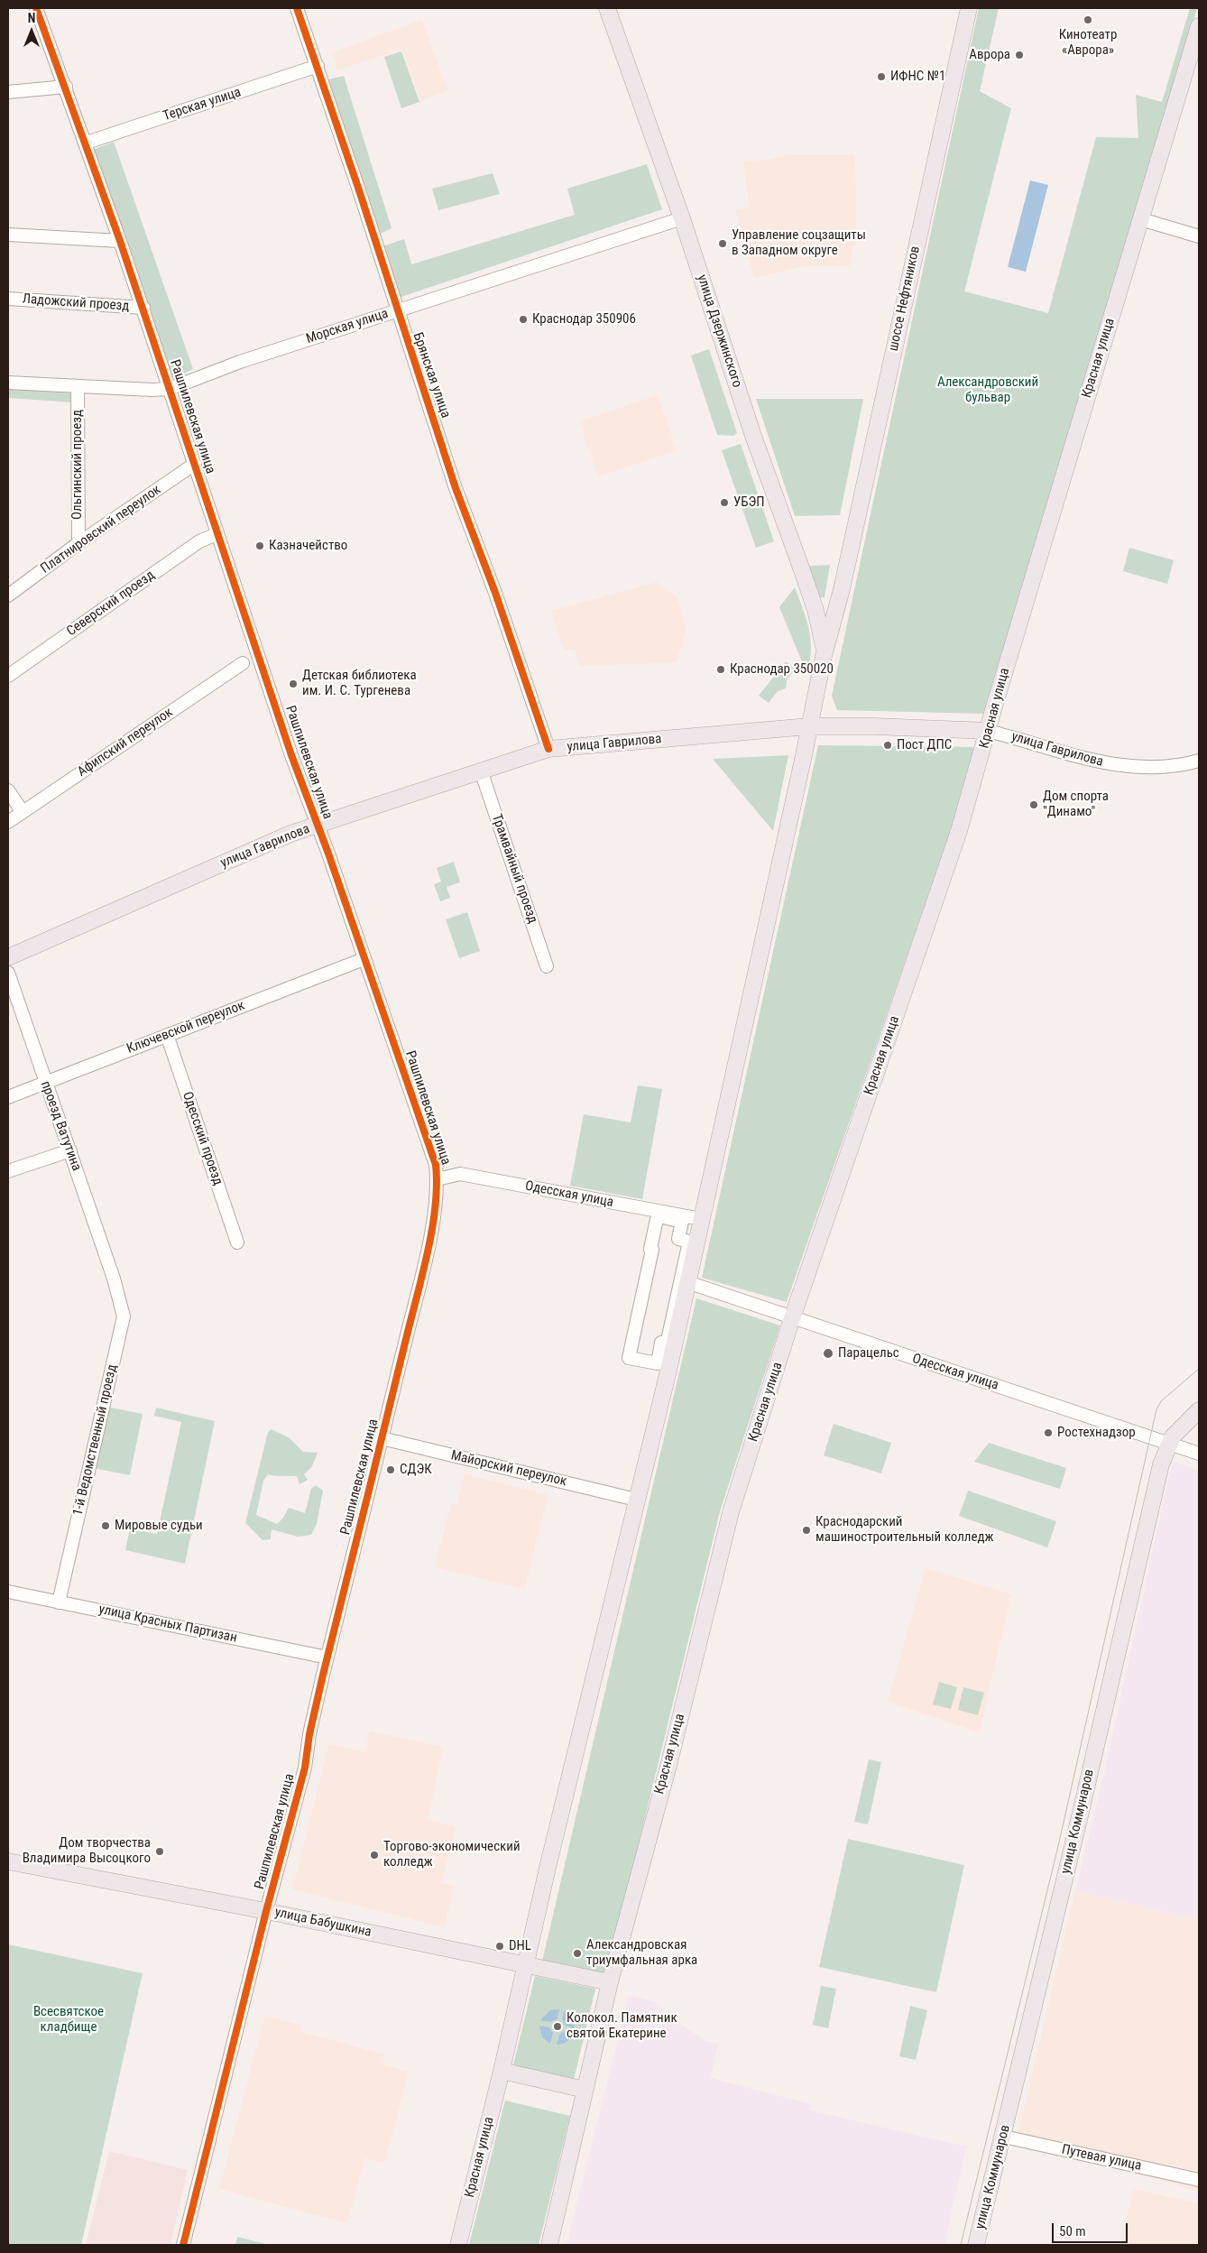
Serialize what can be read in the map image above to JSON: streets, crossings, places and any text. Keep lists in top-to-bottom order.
{
  "streets": {
    "main road": [
      "шоссе Нефтяников",
      "улица Дзержинского",
      "Красная улица",
      "улица Гаврилова",
      "улица Коммунаров",
      "улица Бабушкина"
    ],
    "street": [
      "Терская улица",
      "Ладожский проезд",
      "Морская улица",
      "Брянская улица",
      "Рашпилевская улица",
      "Ольгинский проезд",
      "Платнировский переулок",
      "Северский проезд",
      "Афипский переулок",
      "Трамвайный проезд",
      "Ключевской переулок",
      "проезд Ватутина",
      "Одесский проезд",
      "Одесская улица",
      "1-й Ведомственный проезд",
      "Майорский переулок",
      "улица Красных Партизан",
      "Путевая улица"
    ]
  },
  "crossings": [
    ["Терская улица", "Брянская улица"],
    ["Терская улица", "Рашпилевская улица"],
    ["шоссе Нефтяников", "Красная улица"],
    ["Ладожский проезд", "Рашпилевская улица"],
    ["Морская улица", "улица Дзержинского"],
    ["Морская улица", "Брянская улица"],
    ["Морская улица", "Рашпилевская улица"],
    ["Морская улица", "Ольгинский проезд"],
    ["улица Дзержинского", "Красная улица"],
    ["Красная улица", "улица Гаврилова"],
    ["Красная улица", "Одесская улица"],
    ["Красная улица", "Майорский переулок"],
    ["Красная улица", "улица Бабушкина"],
    ["Брянская улица", "улица Гаврилова"],
    ["Рашпилевская улица", "Платнировский переулок"],
    ["Рашпилевская улица", "Северский проезд"],
    ["Рашпилевская улица", "улица Гаврилова"],
    ["Рашпилевская улица", "Ключевской переулок"],
    ["Рашпилевская улица", "Одесская улица"],
    ["Рашпилевская улица", "Майорский переулок"],
    ["Рашпилевская улица", "улица Красных Партизан"],
    ["Рашпилевская улица", "улица Бабушкина"],
    ["Ольгинский проезд", "Платнировский переулок"],
    ["улица Гаврилова", "Трамвайный проезд"],
    ["Ключевской переулок", "проезд Ватутина"],
    ["Ключевской переулок", "Одесский проезд"],
    ["проезд Ватутина", "1-й Ведомственный проезд"],
    ["Одесская улица", "улица Коммунаров"],
    ["1-й Ведомственный проезд", "улица Красных Партизан"],
    ["улица Коммунаров", "Путевая улица"]
  ],
  "parks": ["Александровский бульвар", "Всесвятское кладбище"],
  "places": [
    "Кинотеатр «Аврора»",
    "Аврора",
    "ИФНС №1",
    "Управление соцзащиты в Западном округе",
    "Краснодар 350906",
    "УБЭП",
    "Казначейство",
    "Краснодар 350020",
    "Детская библиотека им. И. С. Тургенева",
    "Пост ДПС",
    "Дом спорта \"Динамо\"",
    "Парацельс",
    "Ростехнадзор",
    "СДЭК",
    "Мировые судьи",
    "Краснодарский машиностроительный колледж",
    "Дом творчества Владимира Высоцкого",
    "Торгово-экономический колледж",
    "DHL",
    "Александровская триумфальная арка",
    "Колокол. Памятник святой Екатерине"
  ],
  "scale_bar": "50 m",
  "north": "top"
}
